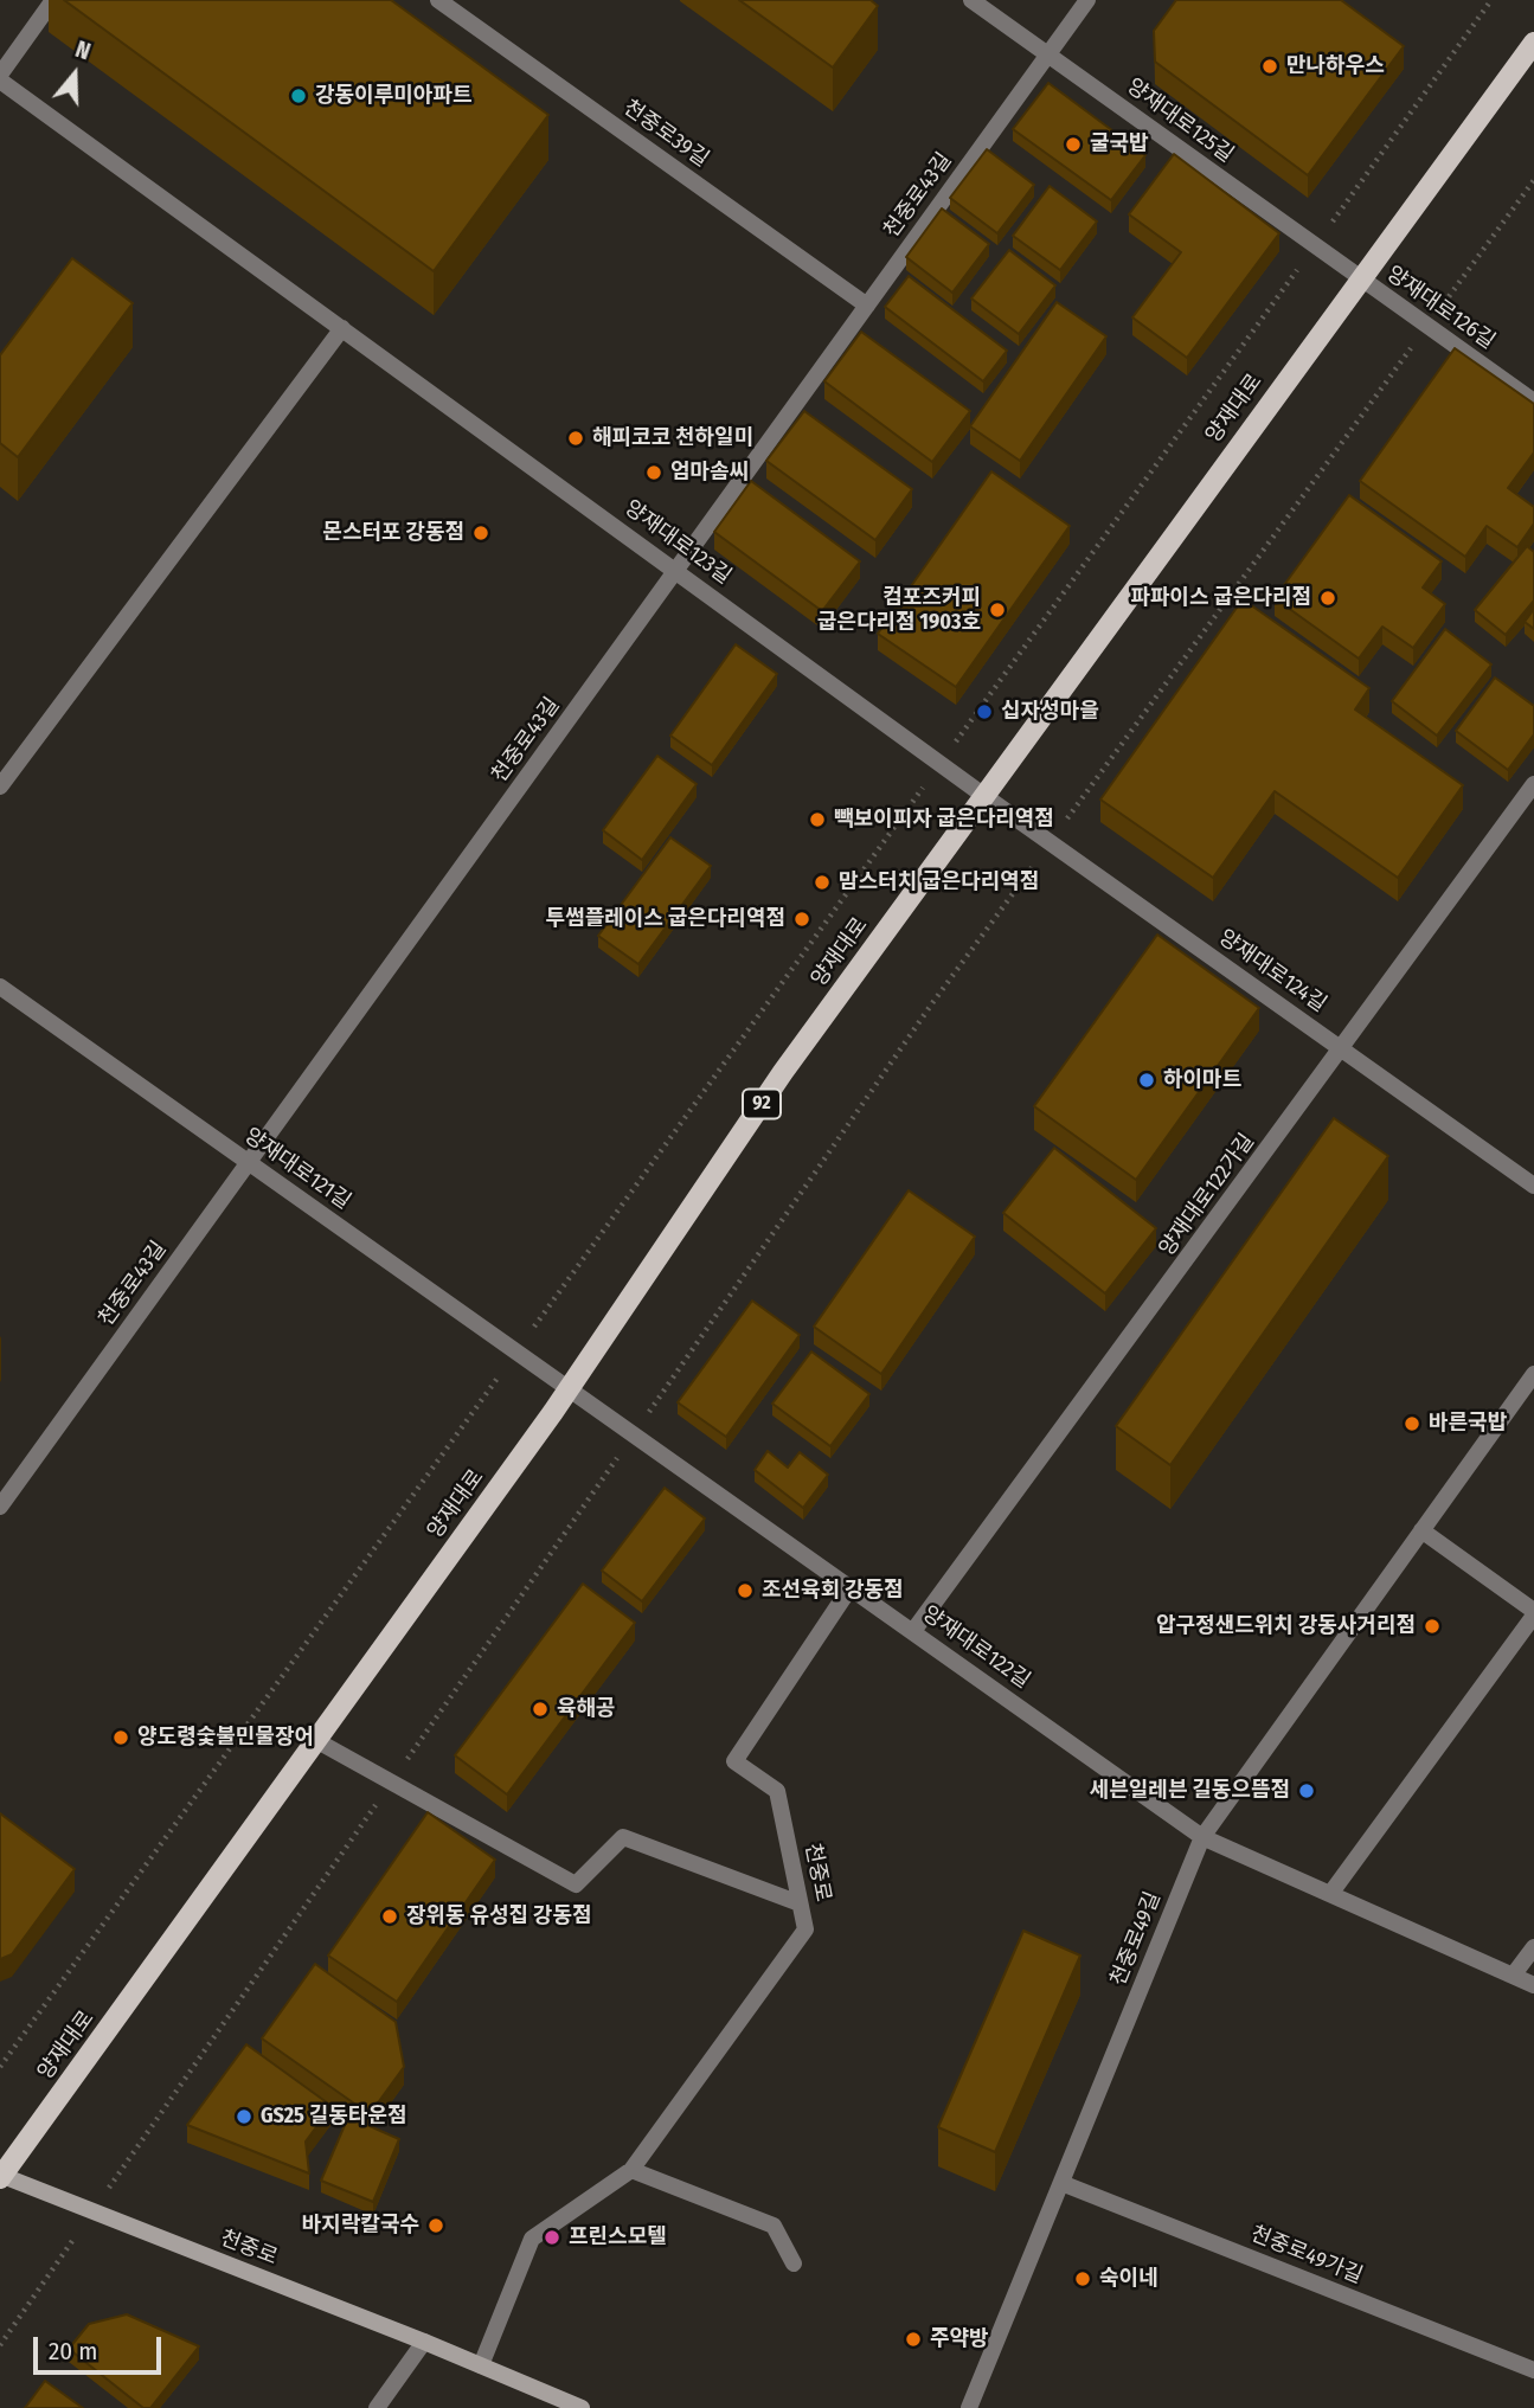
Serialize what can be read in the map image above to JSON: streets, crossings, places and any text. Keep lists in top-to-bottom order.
{
  "streets": {
    "main road": ["양재대로", "92", "천중로"],
    "street": [
      "양재대로125길",
      "천중로39길",
      "천중로43길",
      "양재대로126길",
      "양재대로123길",
      "양재대로124길",
      "양재대로121길",
      "양재대로122가길",
      "양재대로122길",
      "천중로49길",
      "천중로49가길"
    ]
  },
  "crossings": [
    ["양재대로125길", "천중로43길"],
    ["양재대로125길", "양재대로126길"],
    ["양재대로125길", "양재대로"],
    ["천중로39길", "천중로43길"],
    ["천중로43길", "양재대로123길"],
    ["천중로43길", "양재대로121길"],
    ["양재대로126길", "양재대로"],
    ["양재대로", "양재대로123길"],
    ["양재대로", "양재대로124길"],
    ["양재대로", "양재대로121길"],
    ["양재대로", "양재대로122길"],
    ["양재대로", "천중로"],
    ["양재대로123길", "양재대로124길"],
    ["양재대로124길", "양재대로122가길"],
    ["양재대로121길", "양재대로122길"],
    ["양재대로122가길", "양재대로122길"],
    ["양재대로122길", "천중로"],
    ["양재대로122길", "천중로49길"],
    ["천중로49길", "천중로49가길"]
  ],
  "places": [
    "만나하우스",
    "강동이루미아파트",
    "굴국밥",
    "해피코코 천하일미",
    "엄마솜씨",
    "몬스터포 강동점",
    "파파이스 굽은다리점",
    "컴포즈커피 굽은다리점 1903호",
    "십자성마을",
    "빽보이피자 굽은다리역점",
    "맘스터치 굽은다리역점",
    "투썸플레이스 굽은다리역점",
    "하이마트",
    "바른국밥",
    "조선육회 강동점",
    "압구정샌드위치 강동사거리점",
    "육해공",
    "양도령숯불민물장어",
    "세븐일레븐 길동으뜸점",
    "장위동 유성집 강동점",
    "GS25 길동타운점",
    "바지락칼국수",
    "프린스모텔",
    "숙이네",
    "주약방"
  ],
  "scale_bar": "20 m",
  "north": "top"
}
